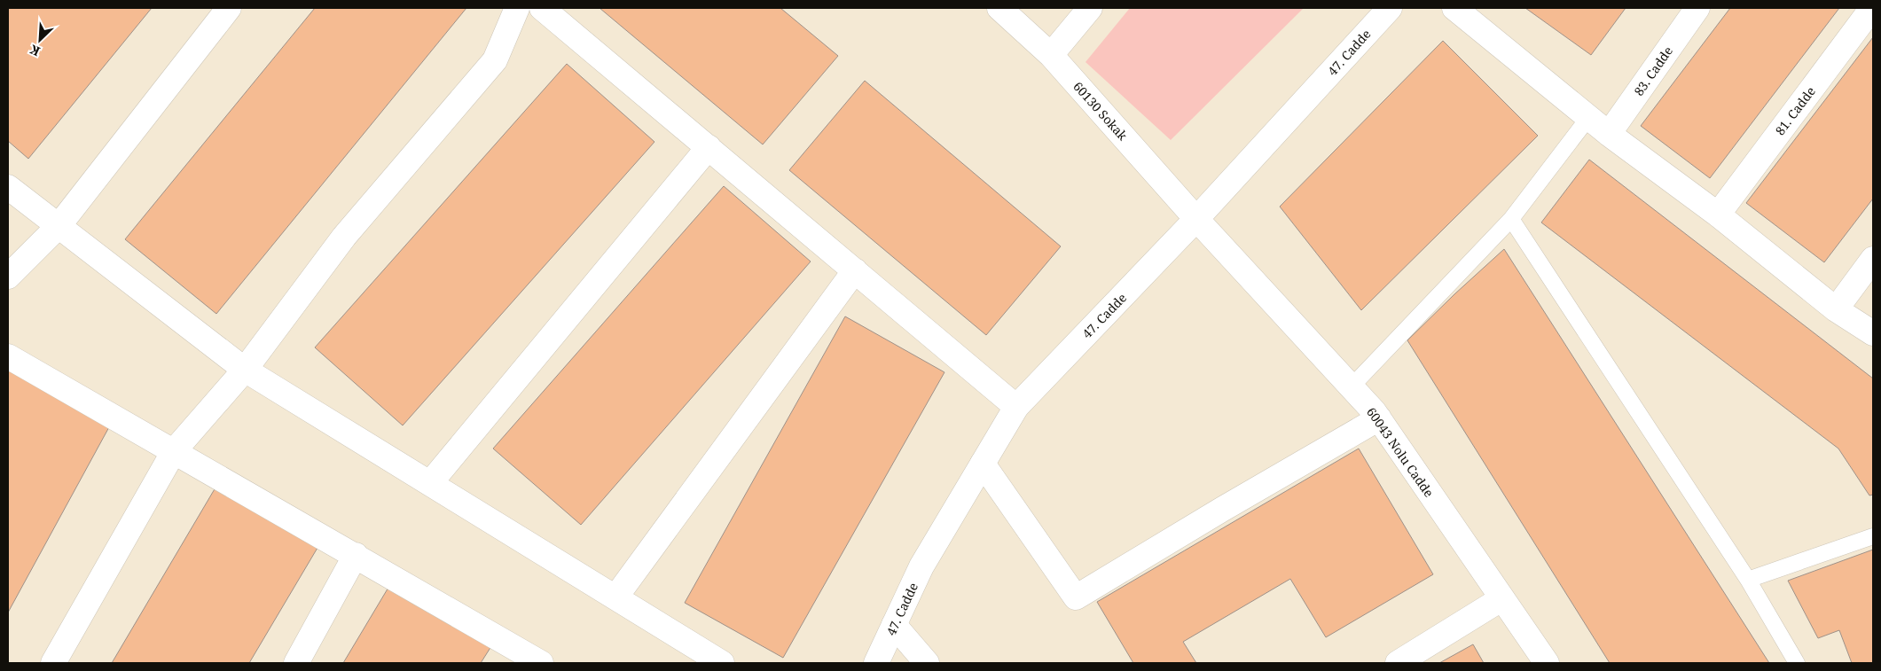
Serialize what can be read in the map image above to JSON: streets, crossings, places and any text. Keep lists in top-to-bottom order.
{
  "streets": {
    "street": [
      "47. Cadde",
      "83. Cadde",
      "60130 Sokak",
      "81. Cadde",
      "60043 Nolu Cadde"
    ]
  },
  "crossings": [
    ["47. Cadde", "60130 Sokak"],
    ["47. Cadde", "60043 Nolu Cadde"],
    ["60130 Sokak", "60043 Nolu Cadde"]
  ],
  "north": "bottom left"
}
